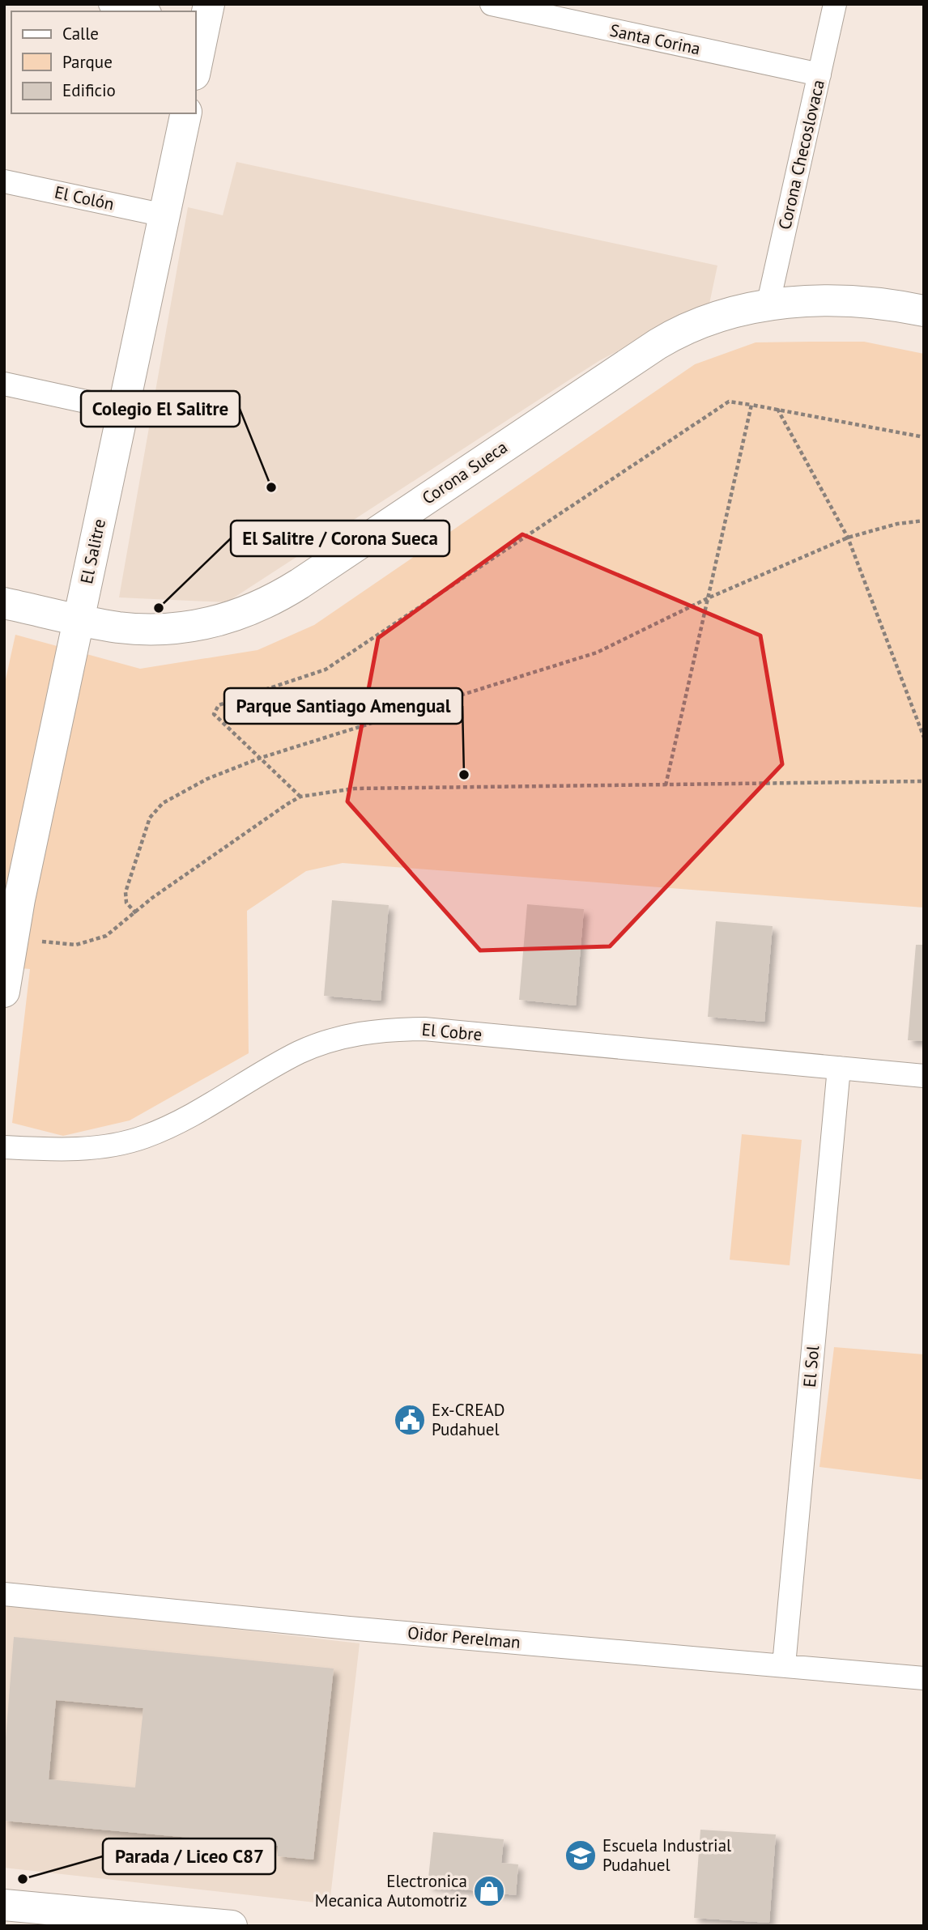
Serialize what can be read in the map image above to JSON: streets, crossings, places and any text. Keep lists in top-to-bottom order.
{
  "streets": {
    "street": [
      "Santa Corina",
      "Corona Checoslovaca",
      "El Colón",
      "Corona Sueca",
      "El Salitre",
      "El Cobre",
      "El Sol",
      "Oidor Perelman"
    ]
  },
  "crossings": [
    ["Santa Corina", "Corona Checoslovaca"],
    ["Corona Checoslovaca", "Corona Sueca"],
    ["El Colón", "El Salitre"],
    ["Corona Sueca", "El Salitre"],
    ["El Cobre", "El Sol"],
    ["El Sol", "Oidor Perelman"]
  ],
  "places": {
    "other": [
      "Colegio El Salitre",
      "El Salitre / Corona Sueca",
      "Parque Santiago Amengual",
      "Parada / Liceo C87"
    ],
    "public building": ["Ex-CREAD Pudahuel"],
    "school or university": ["Escuela Industrial Pudahuel"],
    "shop": ["Electronica Mecanica Automotriz"]
  },
  "legend": ["Calle", "Parque", "Edificio"]
}
